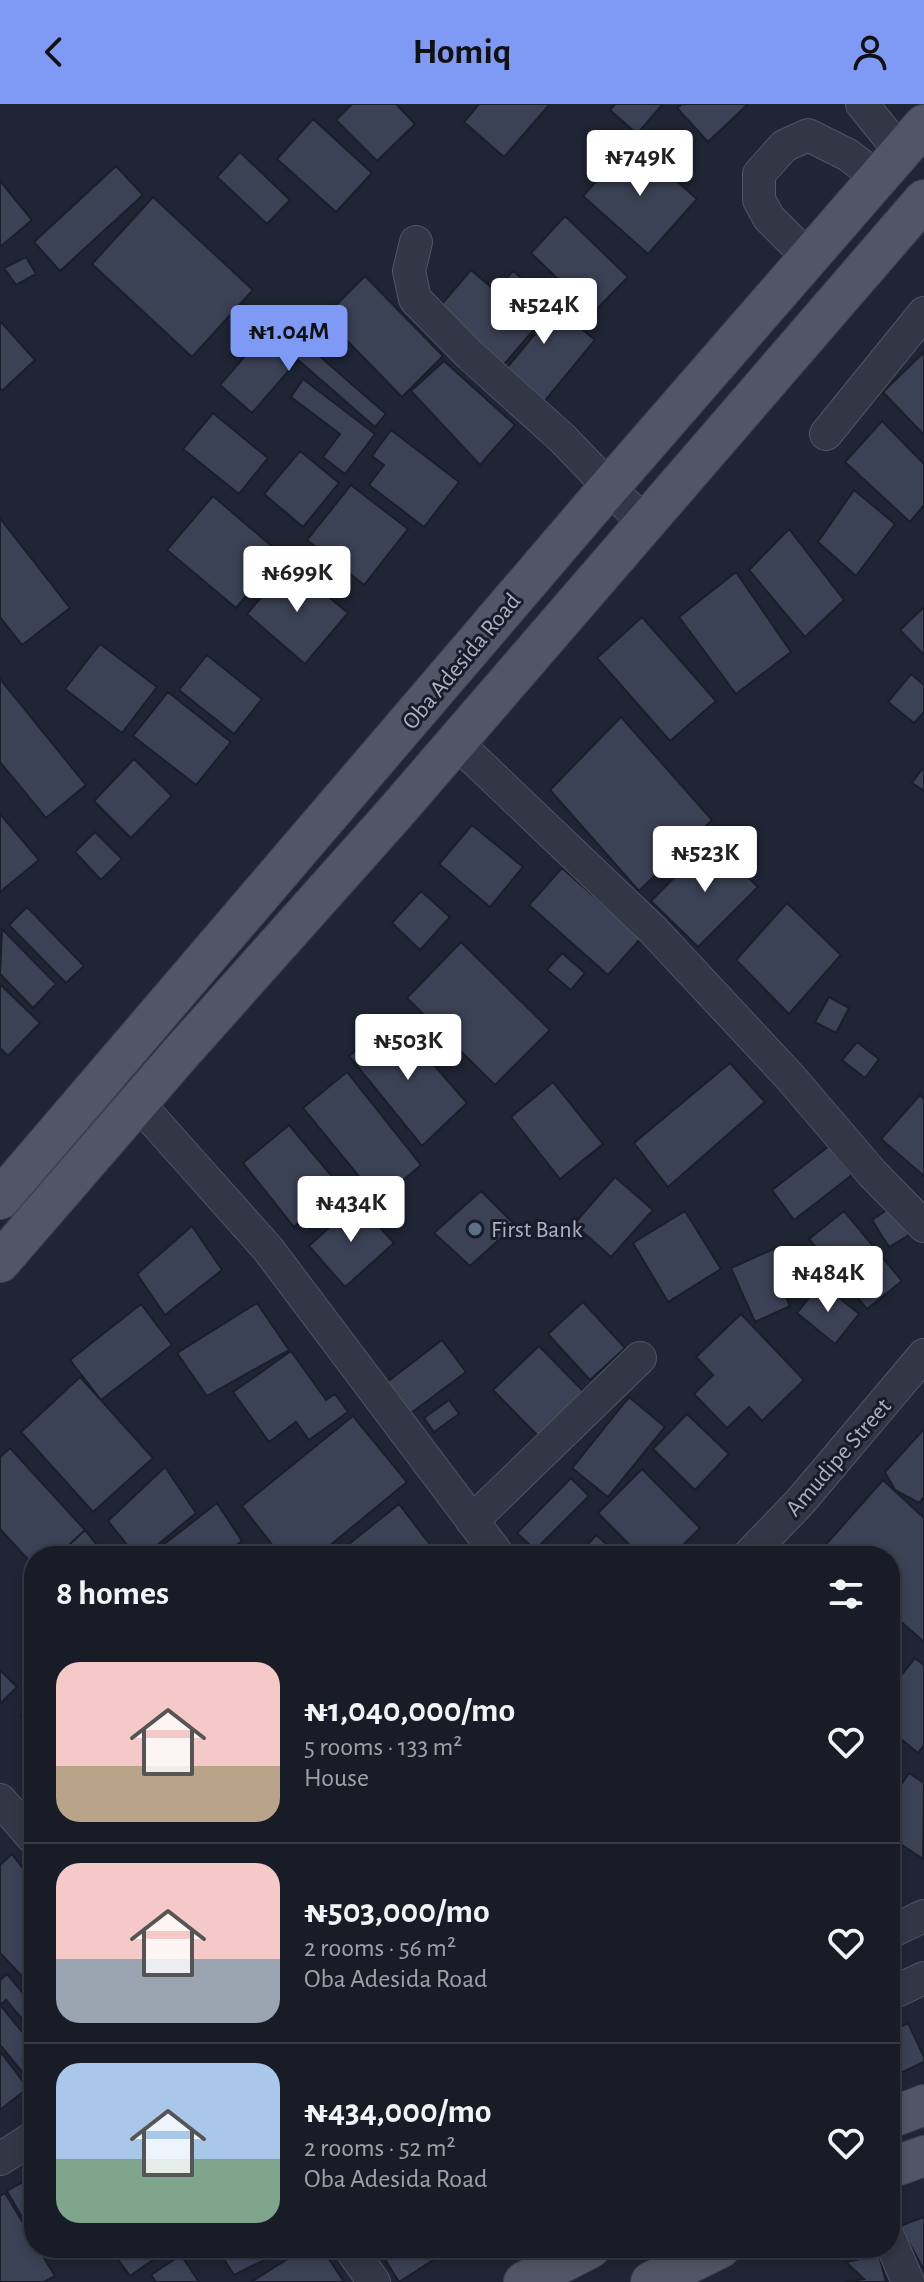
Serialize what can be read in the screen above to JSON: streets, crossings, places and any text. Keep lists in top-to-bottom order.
{
  "streets": {
    "main road": ["Oba Adesida Road"],
    "street": ["Amudipe Street"]
  },
  "places": ["First Bank"],
  "page": {
    "header": "Homiq",
    "price": [
      "₦749K",
      "₦524K",
      "₦1.04M",
      "₦699K",
      "₦523K",
      "₦503K",
      "₦434K",
      "₦484K"
    ],
    "heading": "8 homes",
    "list": [
      {
        "name": "₦1,040,000/mo",
        "note": "5 rooms · 133 m² · House"
      },
      {
        "name": "₦503,000/mo",
        "note": "2 rooms · 56 m² · Oba Adesida Road"
      },
      {
        "name": "₦434,000/mo",
        "note": "2 rooms · 52 m² · Oba Adesida Road"
      }
    ]
  }
}
